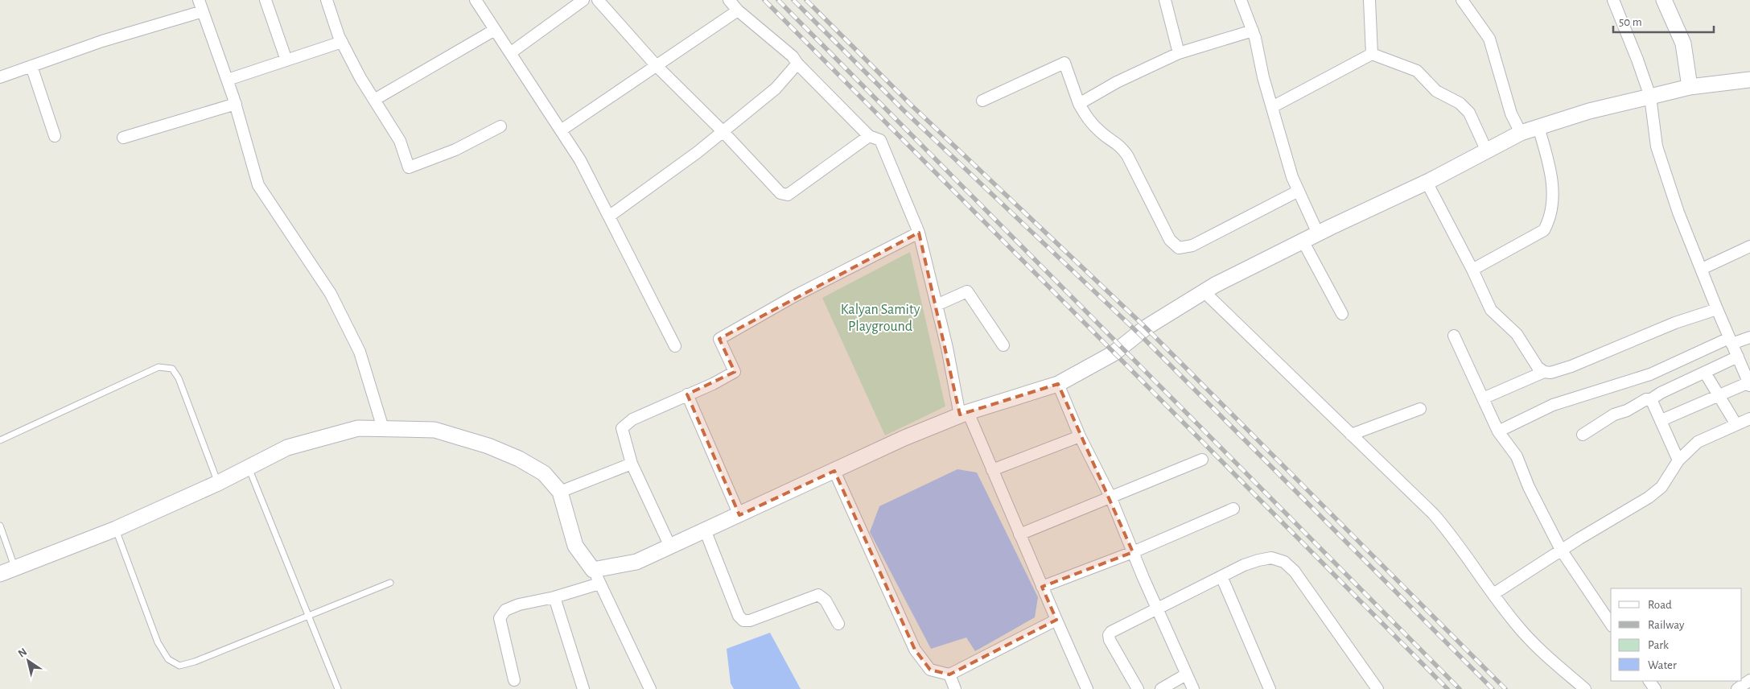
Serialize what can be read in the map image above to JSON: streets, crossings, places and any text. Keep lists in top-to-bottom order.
{
  "parks": ["Kalyan Samity Playground"],
  "legend": [
    "Road",
    "Railway",
    "Park",
    "Water"
  ],
  "scale_bar": "50 m",
  "north": "top left"
}
